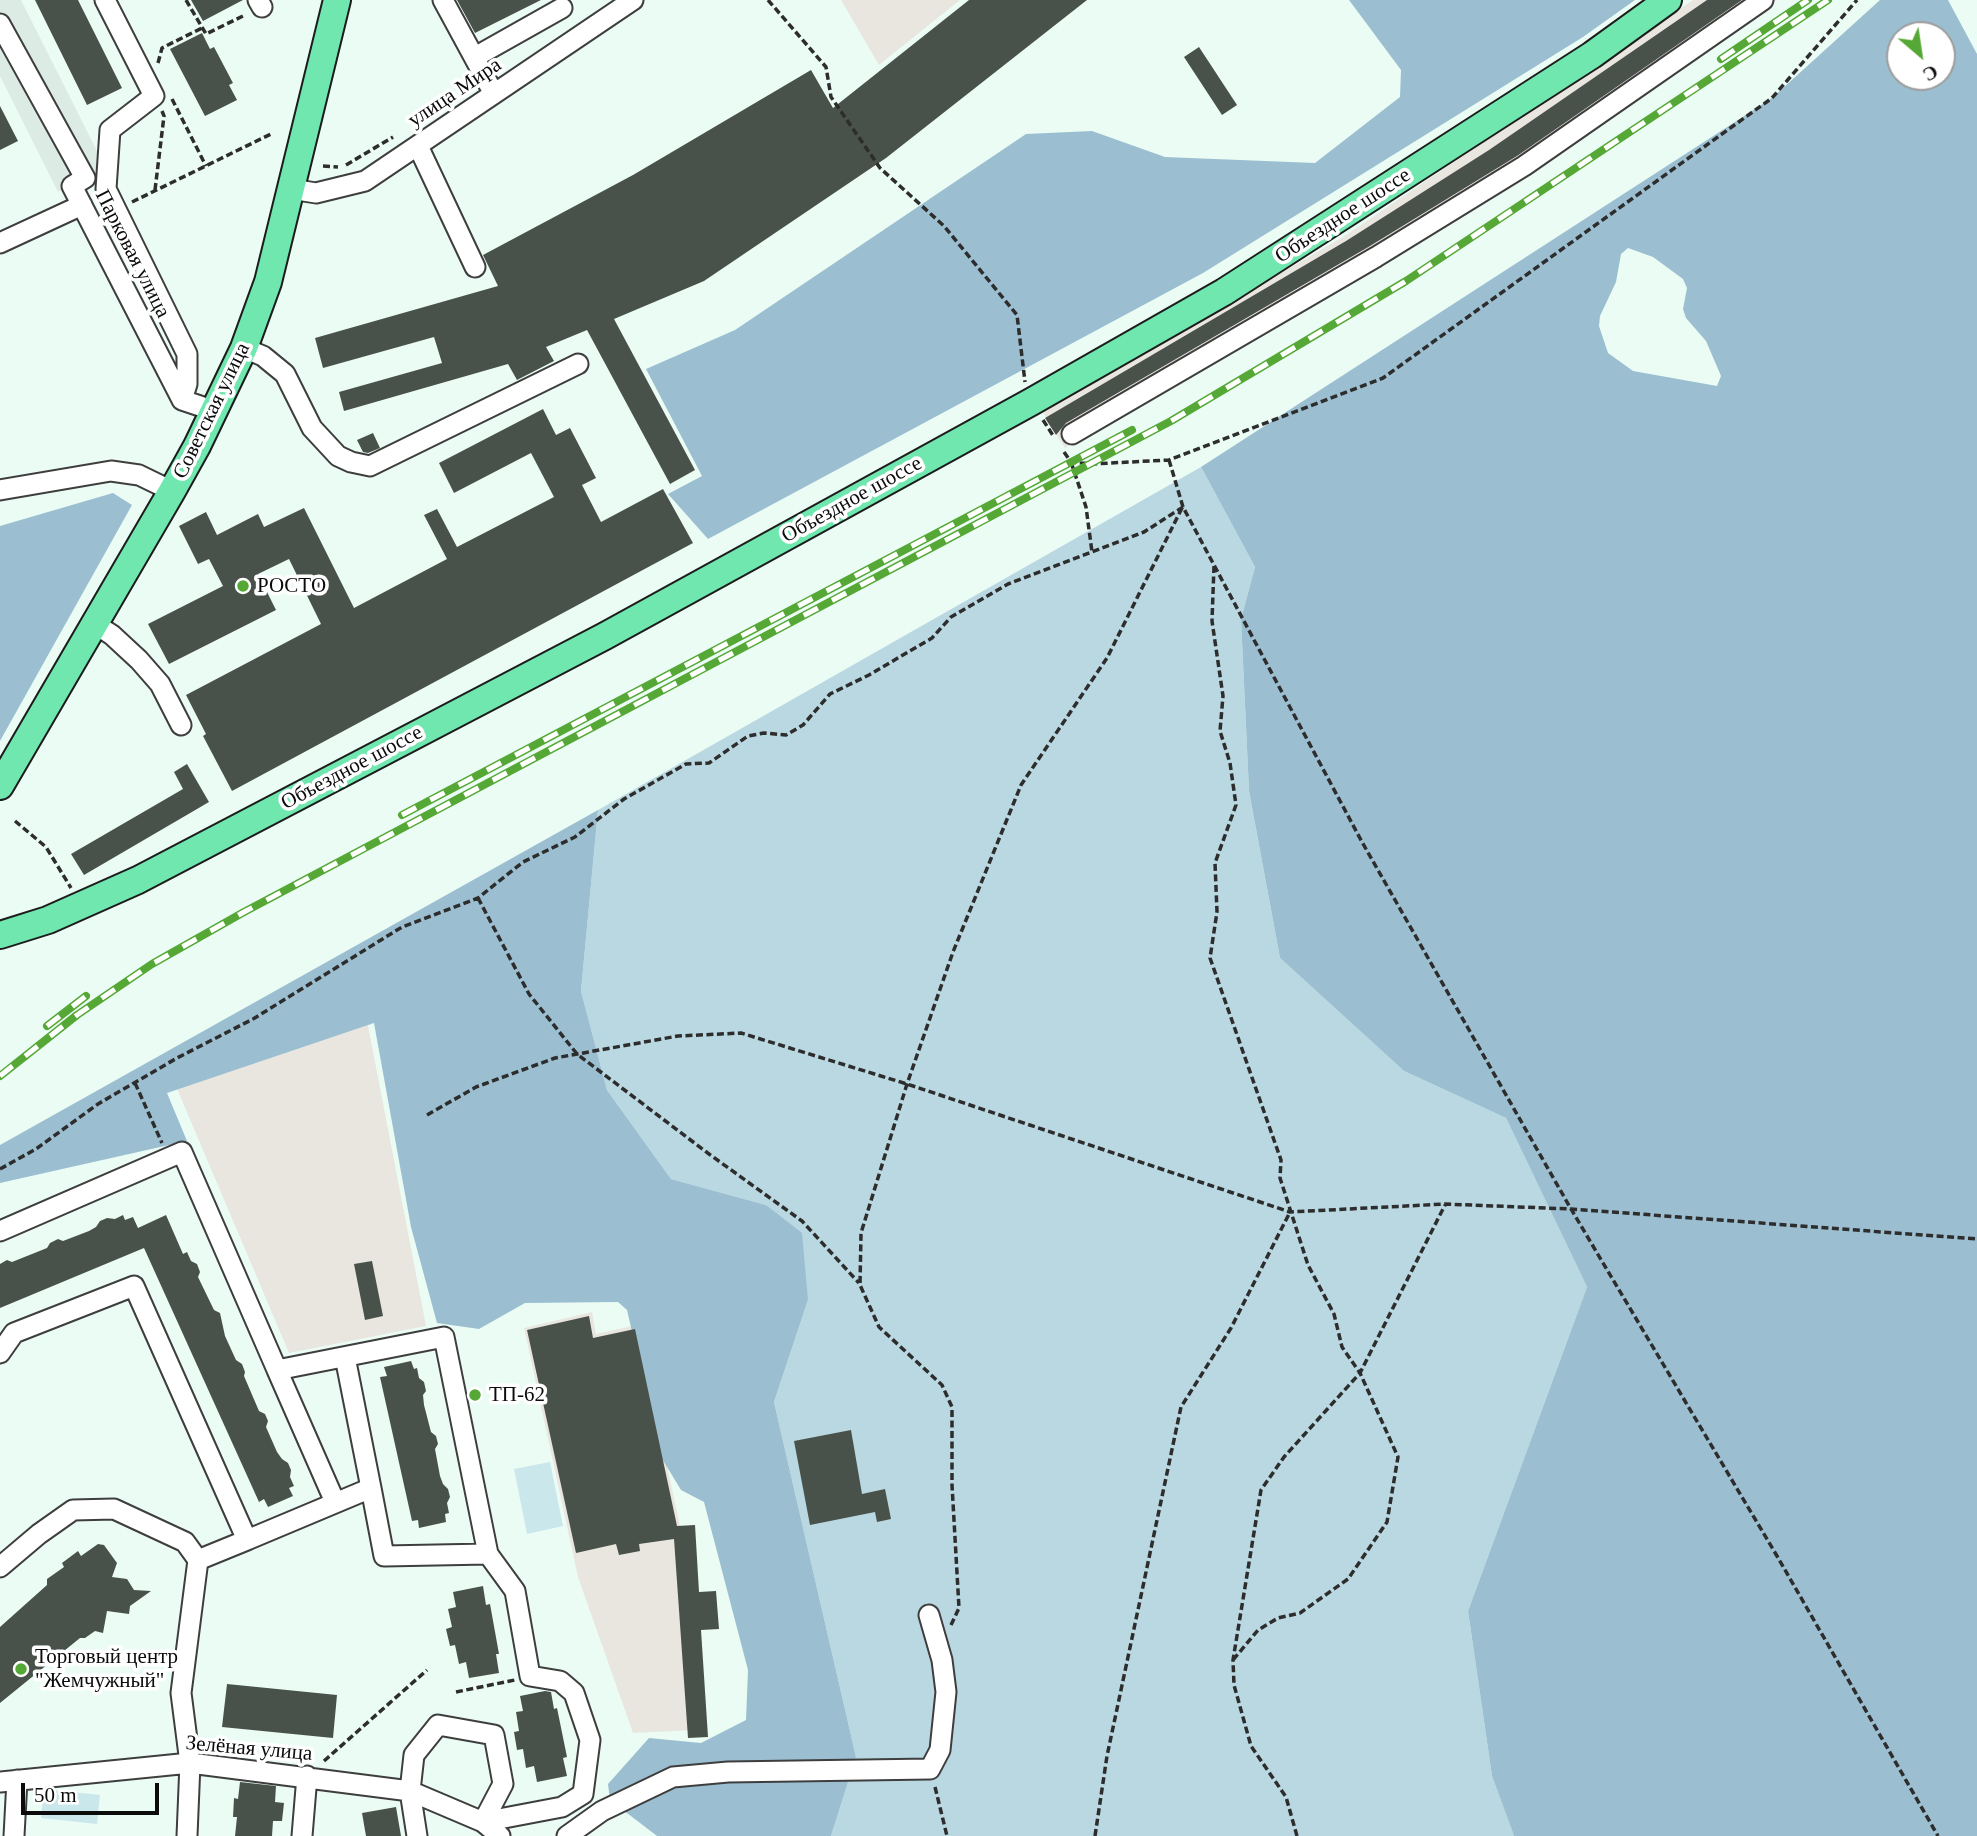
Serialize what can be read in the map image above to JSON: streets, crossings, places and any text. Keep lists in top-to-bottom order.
{
  "streets": {
    "main road": ["Объездное шоссе", "Советская улица"],
    "street": ["улица Мира", "Парковая улица", "Зелёная улица"]
  },
  "crossings": [
    ["улица Мира", "Советская улица"]
  ],
  "places": ["РОСТО", "ТП-62", "Торговый центр \"Жемчужный\""],
  "scale_bar": "50 m",
  "north": "bottom right"
}
